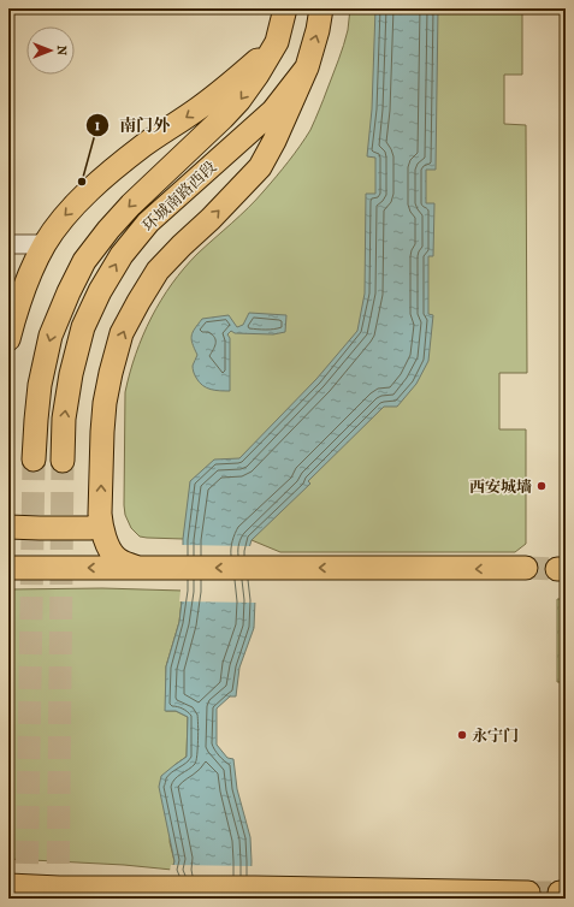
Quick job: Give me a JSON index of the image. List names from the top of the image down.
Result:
{
  "streets": {
    "main road": ["环城南路西段"]
  },
  "places": ["南门外", "西安城墙", "永宁门"],
  "north": "right"
}
